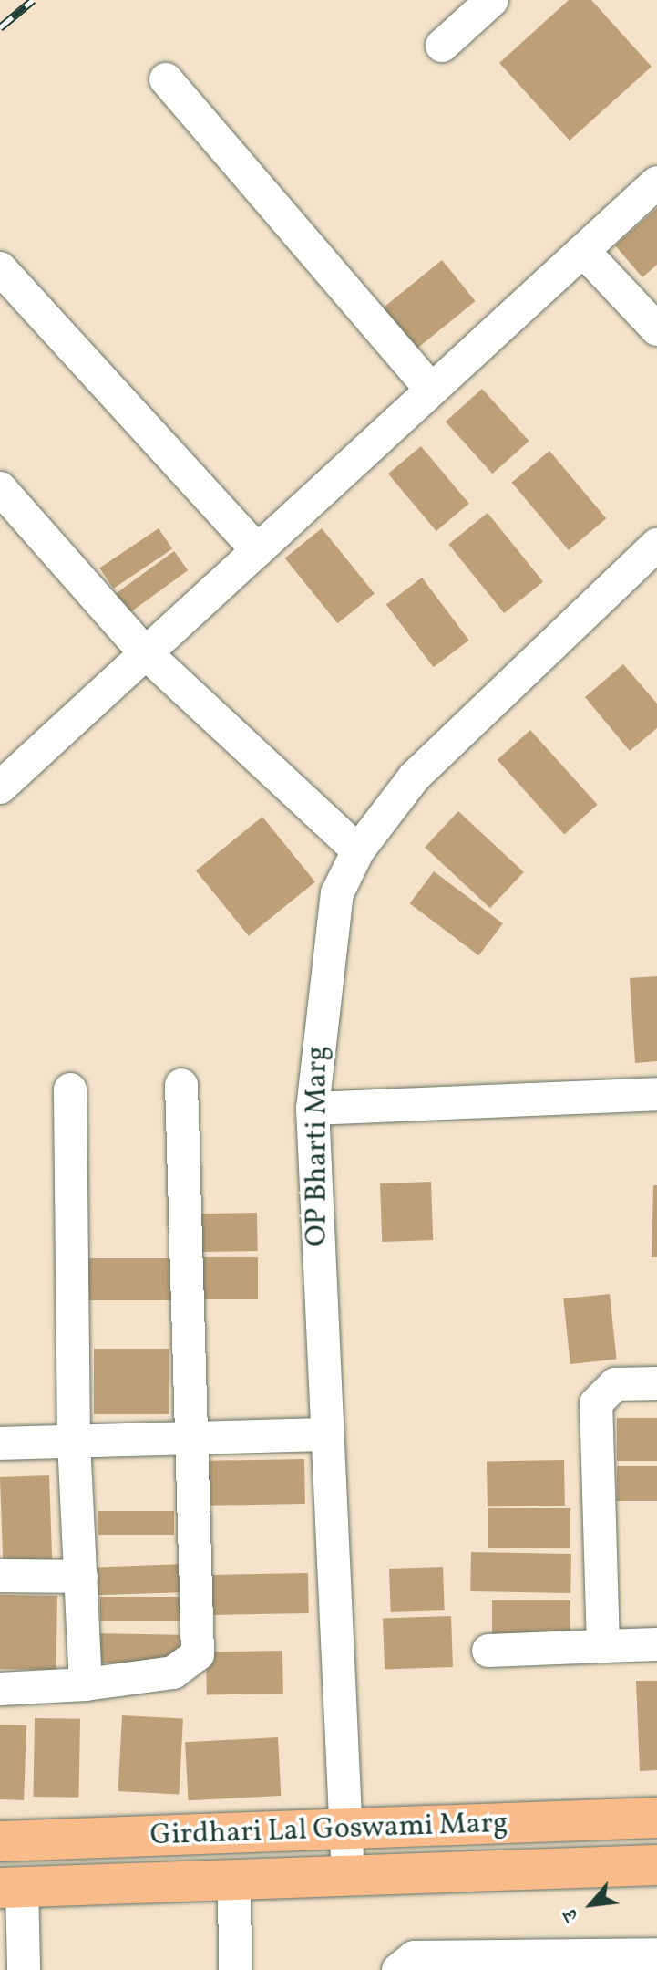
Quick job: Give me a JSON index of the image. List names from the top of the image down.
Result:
{
  "streets": {
    "main road": ["Girdhari Lal Goswami Marg"],
    "street": ["OP Bharti Marg"]
  },
  "crossings": [
    ["OP Bharti Marg", "Girdhari Lal Goswami Marg"]
  ],
  "north": "bottom left"
}
